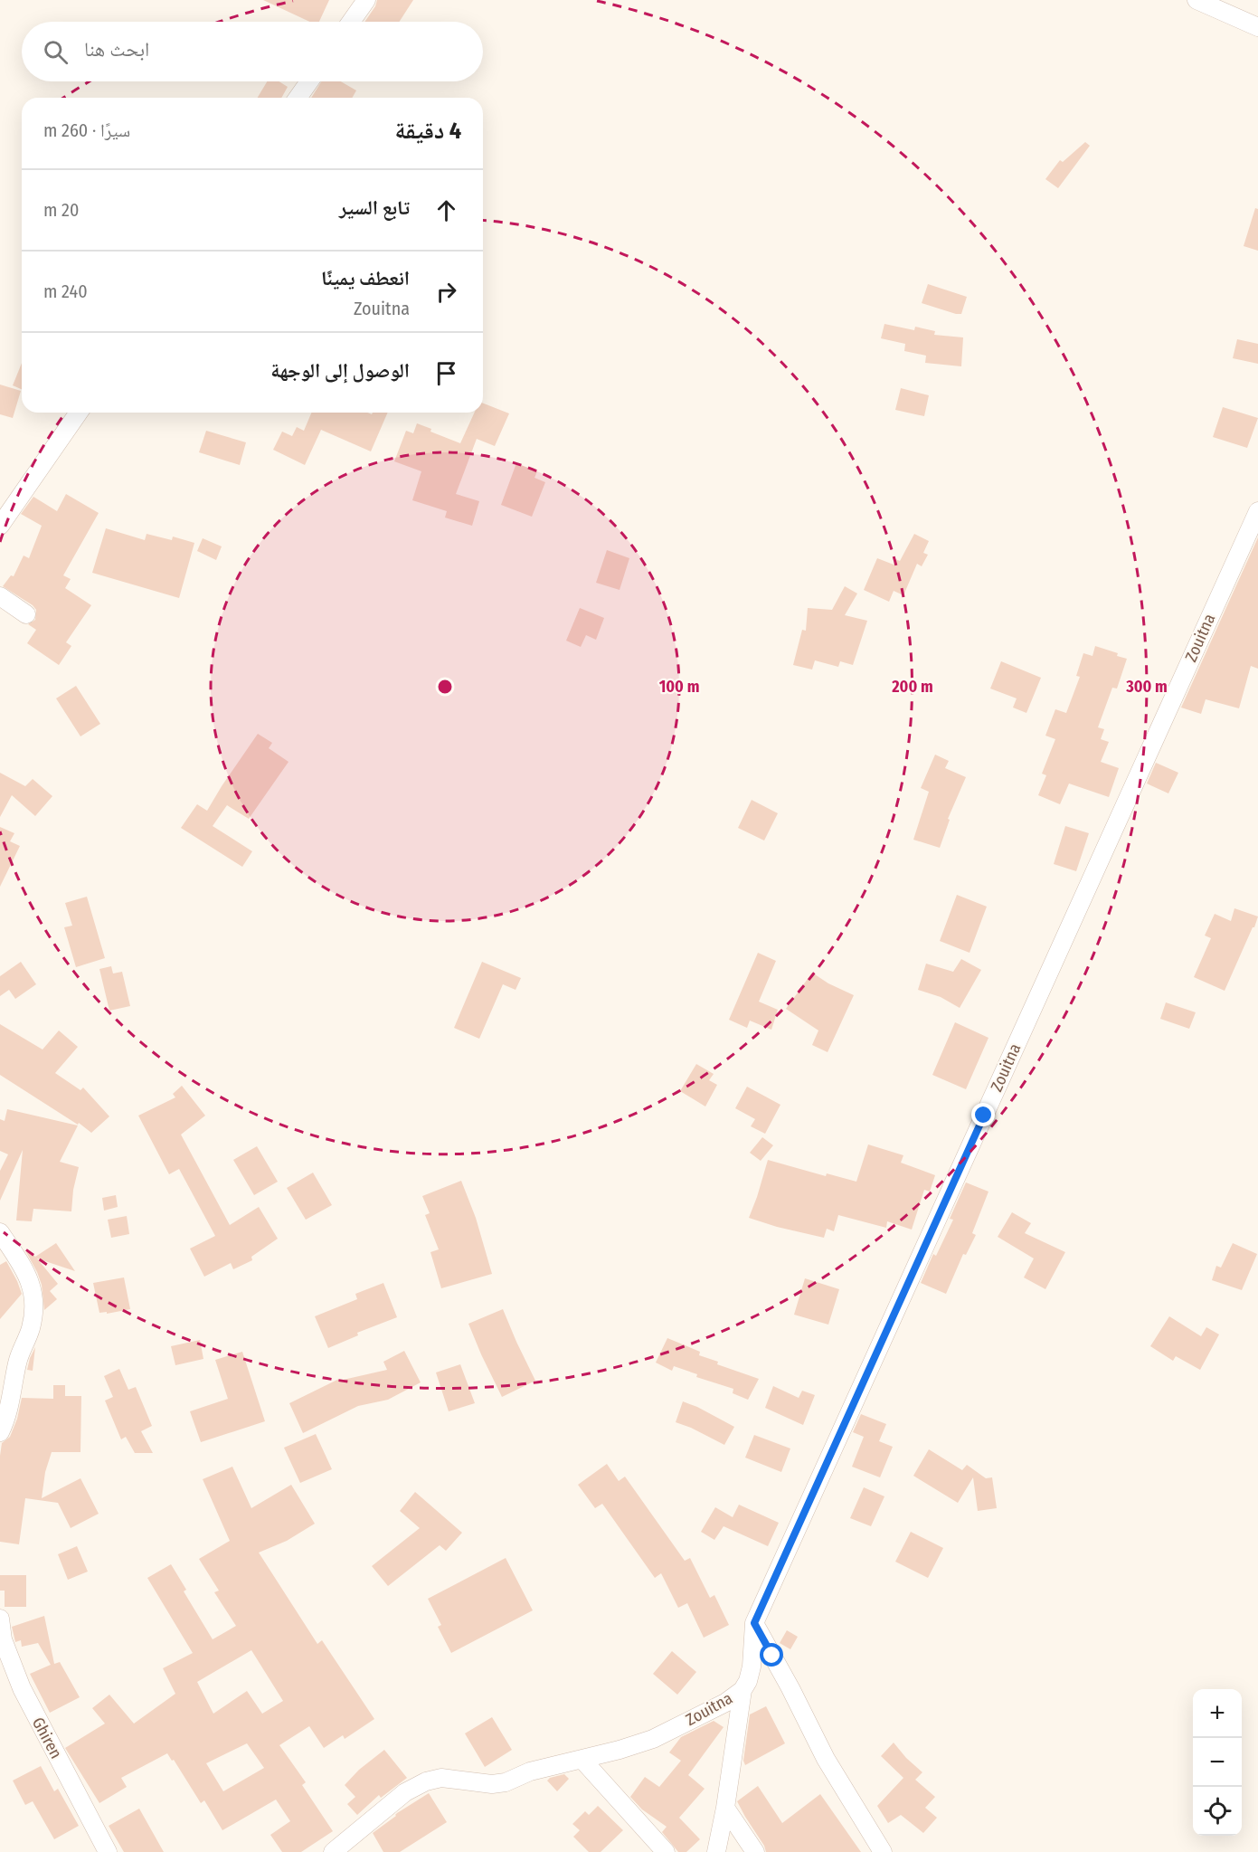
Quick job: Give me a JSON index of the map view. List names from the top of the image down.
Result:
{
  "streets": {
    "street": ["Zouitna", "Ghiren"]
  },
  "page": {
    "search": "ابحث هنا",
    "heading": ["4 دقيقة", "سيرًا · 260 m"],
    "list": [
      ["تابع السير", "20 m"],
      ["انعطف يمينًا", "Zouitna", "240 m"],
      "الوصول إلى الوجهة"
    ],
    "map_buttons": ["+", "−"]
  },
  "rings": ["100 m", "200 m", "300 m"]
}
